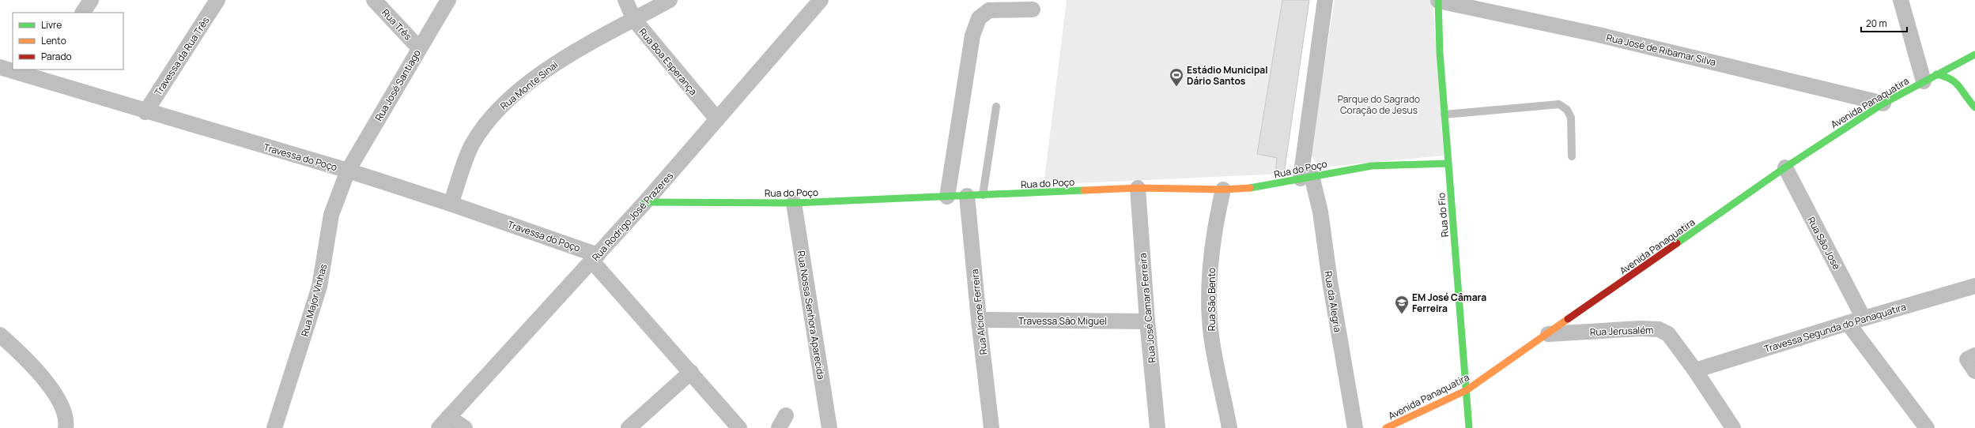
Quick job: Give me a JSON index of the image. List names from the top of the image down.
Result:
{
  "streets": {
    "street": [
      "Rua Três",
      "Rua José de Ribamar Silva",
      "Travessa da Rua Três",
      "Rua Boa Esperança",
      "Rua José Santiago",
      "Rua Monte Sinai",
      "Avenida Panaquatira",
      "Travessa do Poço",
      "Rua do Poço",
      "Rua do Fio",
      "Rua Rodrigo José Prazeres",
      "Rua São José",
      "Rua São Bento",
      "Rua Major Vinhas",
      "Rua da Alegria",
      "Rua José Camara Ferreira",
      "Rua Alcione Ferreira",
      "Rua Nossa Senhora Aparecida",
      "Travessa São Miguel",
      "Travessa Segunda do Panaquatira",
      "Rua Jerusalém"
    ]
  },
  "crossings": [
    ["Rua Três", "Rua José Santiago"],
    ["Rua José de Ribamar Silva", "Avenida Panaquatira"],
    ["Rua José de Ribamar Silva", "Rua do Fio"],
    ["Travessa da Rua Três", "Travessa do Poço"],
    ["Rua Boa Esperança", "Rua Monte Sinai"],
    ["Rua Boa Esperança", "Rua Rodrigo José Prazeres"],
    ["Rua José Santiago", "Travessa do Poço"],
    ["Rua José Santiago", "Rua Major Vinhas"],
    ["Rua Monte Sinai", "Travessa do Poço"],
    ["Avenida Panaquatira", "Rua do Fio"],
    ["Avenida Panaquatira", "Rua São José"],
    ["Avenida Panaquatira", "Rua Jerusalém"],
    ["Travessa do Poço", "Rua Rodrigo José Prazeres"],
    ["Travessa do Poço", "Rua Major Vinhas"],
    ["Rua do Poço", "Rua do Fio"],
    ["Rua do Poço", "Rua Rodrigo José Prazeres"],
    ["Rua do Poço", "Rua São Bento"],
    ["Rua do Poço", "Rua da Alegria"],
    ["Rua do Poço", "Rua José Camara Ferreira"],
    ["Rua do Poço", "Rua Alcione Ferreira"],
    ["Rua do Poço", "Rua Nossa Senhora Aparecida"],
    ["Rua São José", "Travessa Segunda do Panaquatira"],
    ["Rua José Camara Ferreira", "Travessa São Miguel"],
    ["Rua Alcione Ferreira", "Travessa São Miguel"],
    ["Travessa Segunda do Panaquatira", "Rua Jerusalém"]
  ],
  "parks": ["Parque do Sagrado Coração de Jesus"],
  "places": {
    "sports": ["Estádio Municipal Dário Santos"],
    "school or university": ["EM José Câmara Ferreira"]
  },
  "legend": ["Livre", "Lento", "Parado"],
  "scale_bar": "20 m"
}
